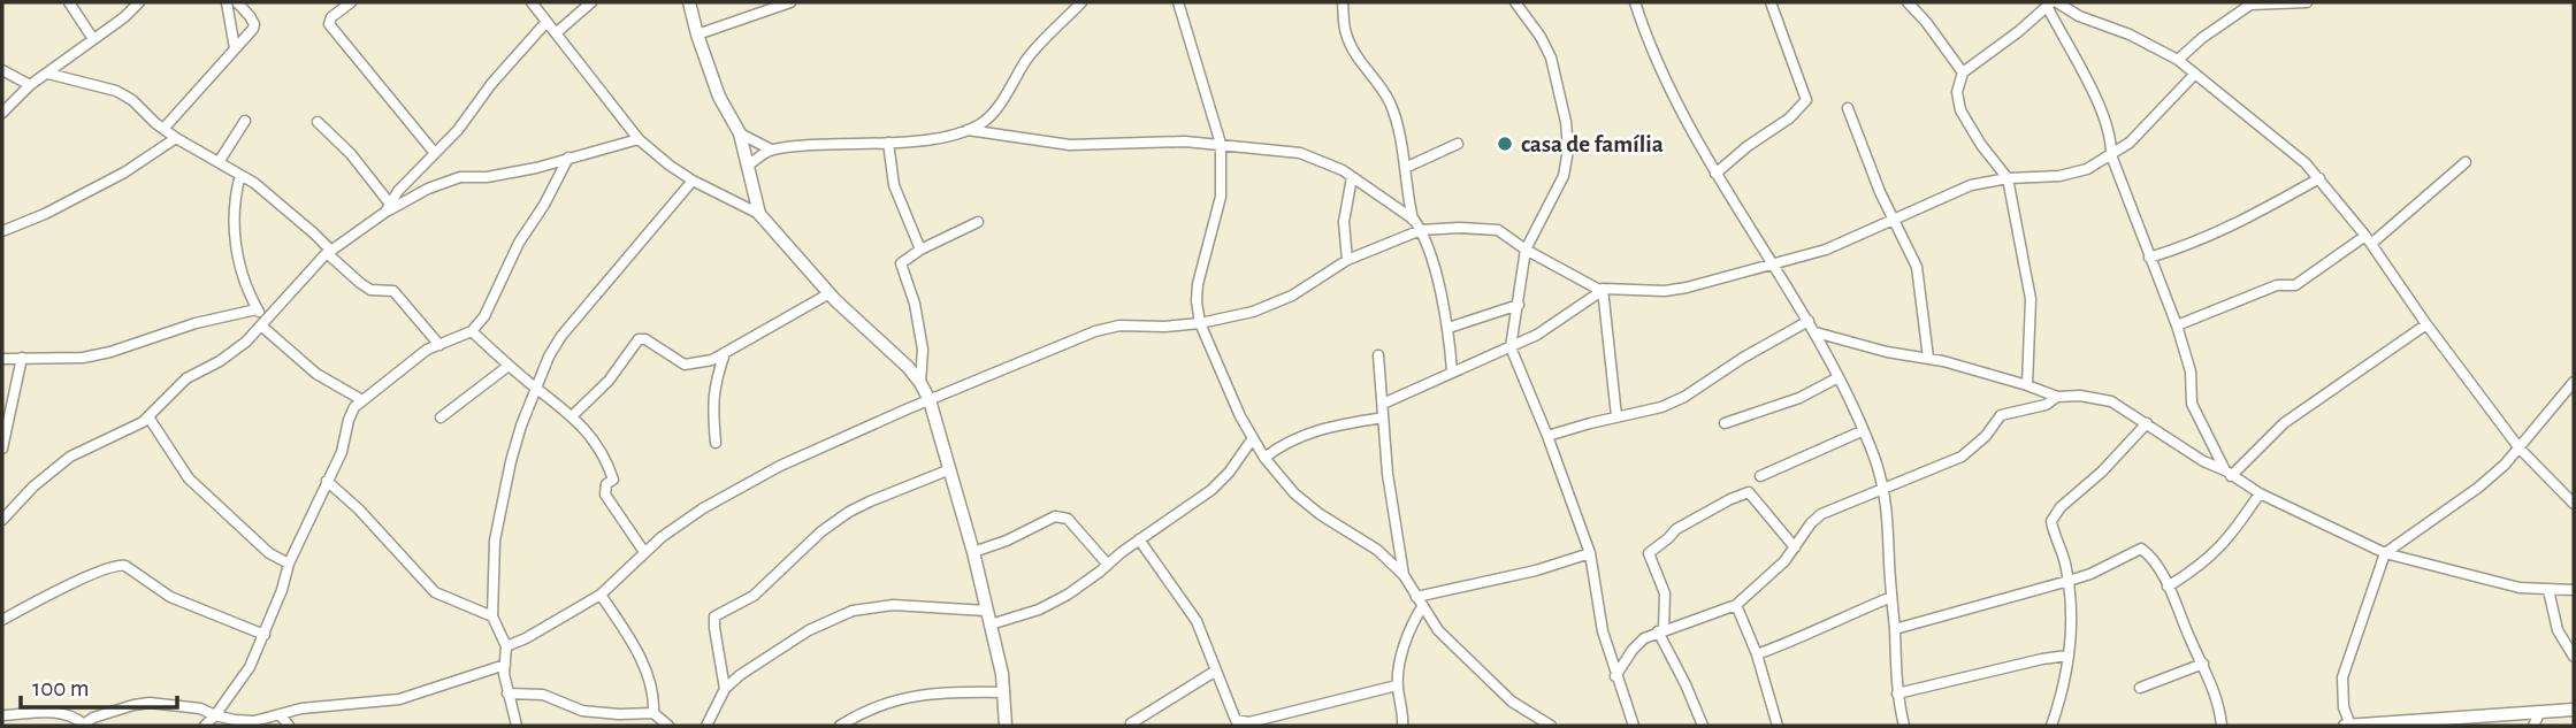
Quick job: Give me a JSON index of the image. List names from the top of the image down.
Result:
{
  "places": ["casa de família"],
  "scale_bar": "100 m"
}
